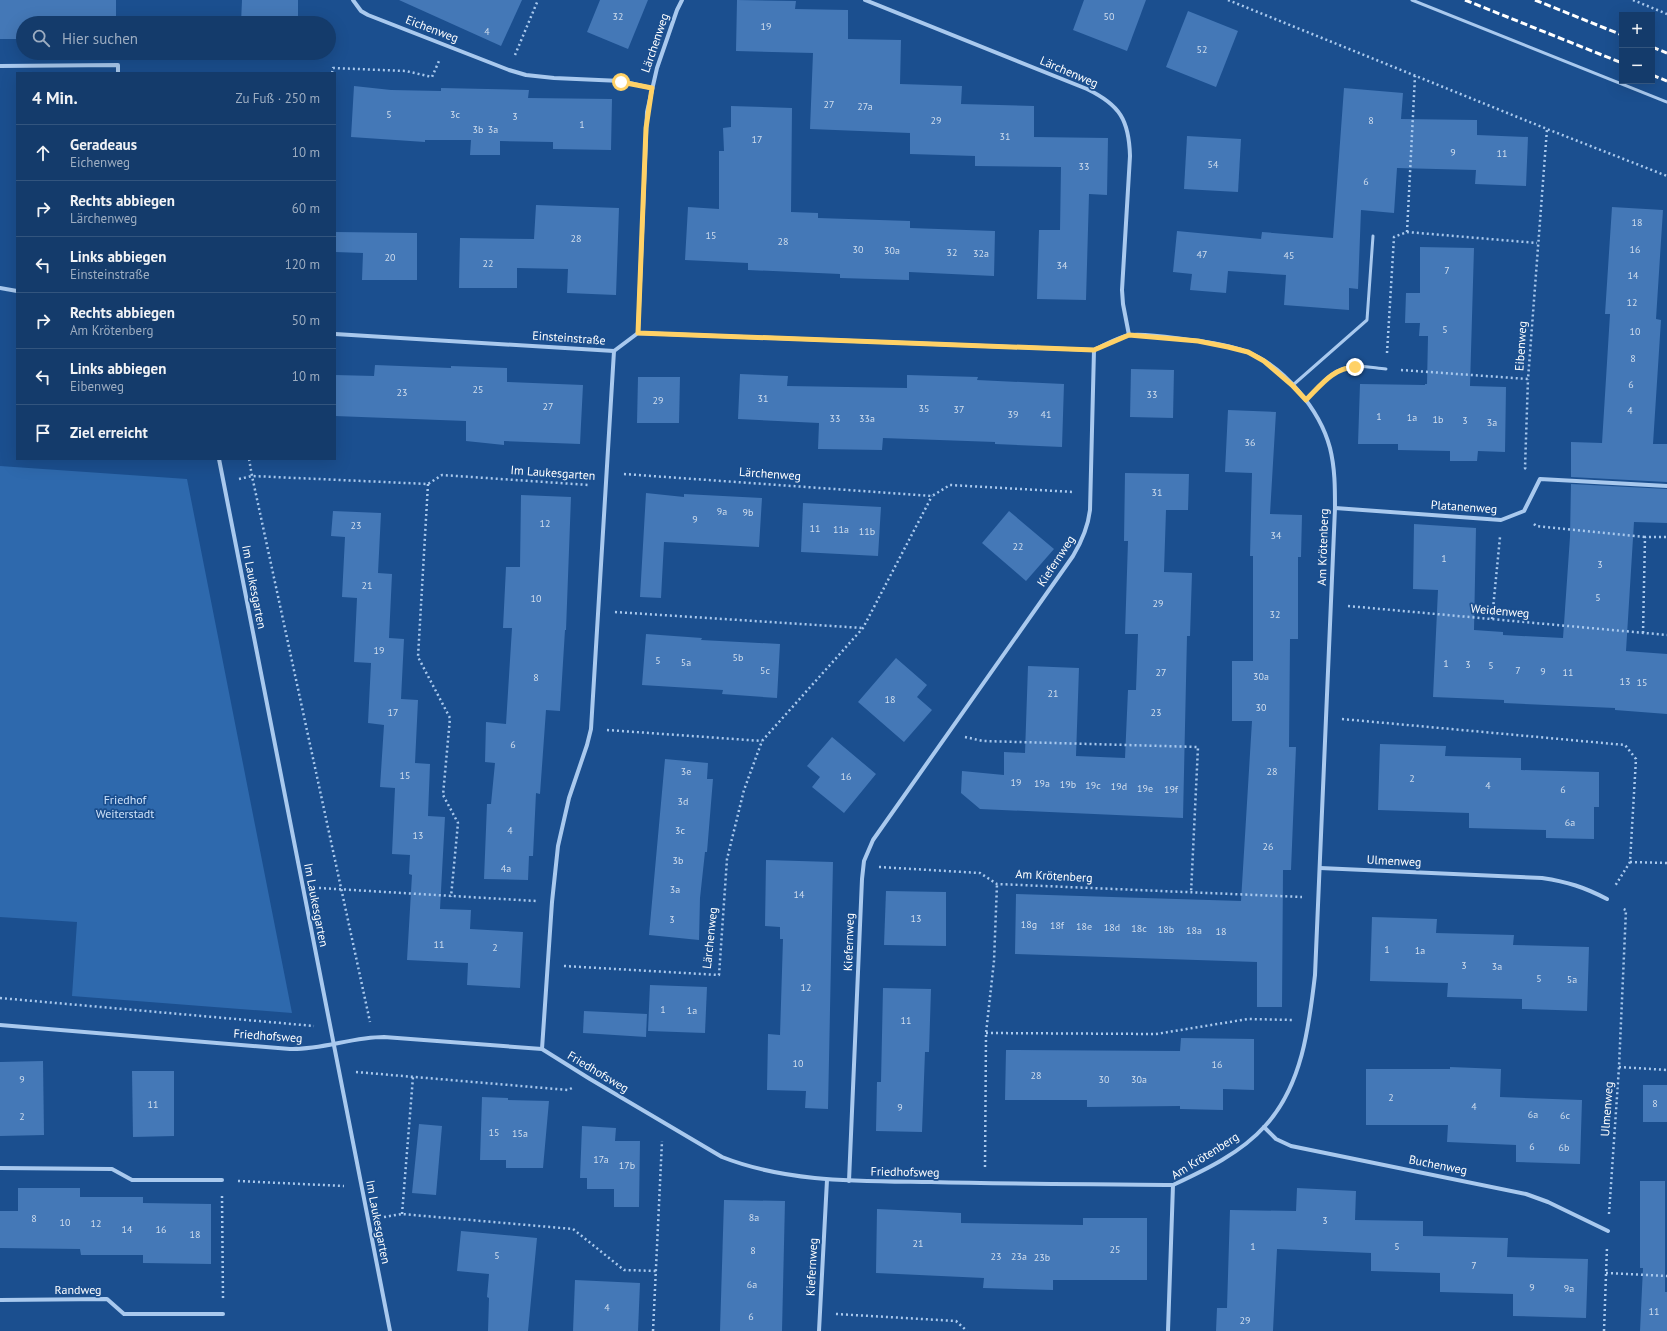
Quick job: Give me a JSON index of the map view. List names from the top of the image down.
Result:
{
  "streets": {
    "street": [
      "Eichenweg",
      "Lärchenweg",
      "Einsteinstraße",
      "Im Laukesgarten",
      "Platanenweg",
      "Am Krötenberg",
      "Kiefernweg",
      "Ulmenweg",
      "Friedhofsweg",
      "Buchenweg",
      "Randweg"
    ],
    "path": ["Eibenweg", "Weidenweg"]
  },
  "crossings": [
    ["Eichenweg", "Lärchenweg"],
    ["Lärchenweg", "Einsteinstraße"],
    ["Lärchenweg", "Am Krötenberg"],
    ["Im Laukesgarten", "Friedhofsweg"],
    ["Platanenweg", "Am Krötenberg"],
    ["Am Krötenberg", "Weidenweg"],
    ["Am Krötenberg", "Ulmenweg"],
    ["Am Krötenberg", "Friedhofsweg"],
    ["Am Krötenberg", "Buchenweg"],
    ["Kiefernweg", "Friedhofsweg"],
    ["Ulmenweg", "Buchenweg"]
  ],
  "parks": ["Friedhof Weiterstadt"],
  "house_numbers": [
    "32",
    "50",
    "19",
    "4",
    "52",
    "27",
    "27a",
    "5",
    "3c",
    "3",
    "29",
    "8",
    "1",
    "3b",
    "3a",
    "31",
    "17",
    "9",
    "11",
    "54",
    "33",
    "6",
    "18",
    "15",
    "28",
    "28",
    "30",
    "16",
    "30a",
    "32",
    "32a",
    "47",
    "45",
    "20",
    "22",
    "34",
    "7",
    "14",
    "12",
    "5",
    "10",
    "8",
    "6",
    "25",
    "23",
    "33",
    "31",
    "29",
    "27",
    "35",
    "37",
    "4",
    "39",
    "41",
    "1",
    "1a",
    "33",
    "33a",
    "1b",
    "3",
    "3a",
    "36",
    "31",
    "9a",
    "9b",
    "9",
    "12",
    "23",
    "11",
    "11a",
    "11b",
    "34",
    "22",
    "1",
    "3",
    "21",
    "5",
    "10",
    "29",
    "32",
    "19",
    "5b",
    "5",
    "5a",
    "1",
    "3",
    "5",
    "5c",
    "7",
    "9",
    "27",
    "11",
    "30a",
    "8",
    "13",
    "15",
    "21",
    "18",
    "30",
    "17",
    "23",
    "6",
    "3e",
    "28",
    "15",
    "16",
    "2",
    "19",
    "19a",
    "19b",
    "19c",
    "4",
    "19d",
    "19e",
    "19f",
    "6",
    "3d",
    "6a",
    "4",
    "3c",
    "13",
    "26",
    "3b",
    "4a",
    "3a",
    "14",
    "13",
    "3",
    "18g",
    "18f",
    "18e",
    "18d",
    "18c",
    "18b",
    "18a",
    "18",
    "11",
    "2",
    "1",
    "1a",
    "3",
    "3a",
    "5",
    "5a",
    "12",
    "1",
    "1a",
    "11",
    "10",
    "16",
    "28",
    "9",
    "30",
    "30a",
    "2",
    "8",
    "11",
    "4",
    "9",
    "6a",
    "6c",
    "2",
    "15",
    "15a",
    "6",
    "6b",
    "17a",
    "17b",
    "8a",
    "8",
    "3",
    "10",
    "12",
    "14",
    "16",
    "18",
    "21",
    "1",
    "5",
    "25",
    "8",
    "5",
    "23",
    "23a",
    "23b",
    "7",
    "6a",
    "9",
    "9a",
    "4",
    "11",
    "6",
    "29"
  ],
  "page": {
    "map_buttons": ["+", "−"],
    "search": "Hier suchen",
    "heading": ["4 Min.", "Zu Fuß · 250 m"],
    "list": [
      ["Geradeaus", "Eichenweg", "10 m"],
      ["Rechts abbiegen", "Lärchenweg", "60 m"],
      ["Links abbiegen", "Einsteinstraße", "120 m"],
      ["Rechts abbiegen", "Am Krötenberg", "50 m"],
      ["Links abbiegen", "Eibenweg", "10 m"],
      "Ziel erreicht"
    ]
  }
}
